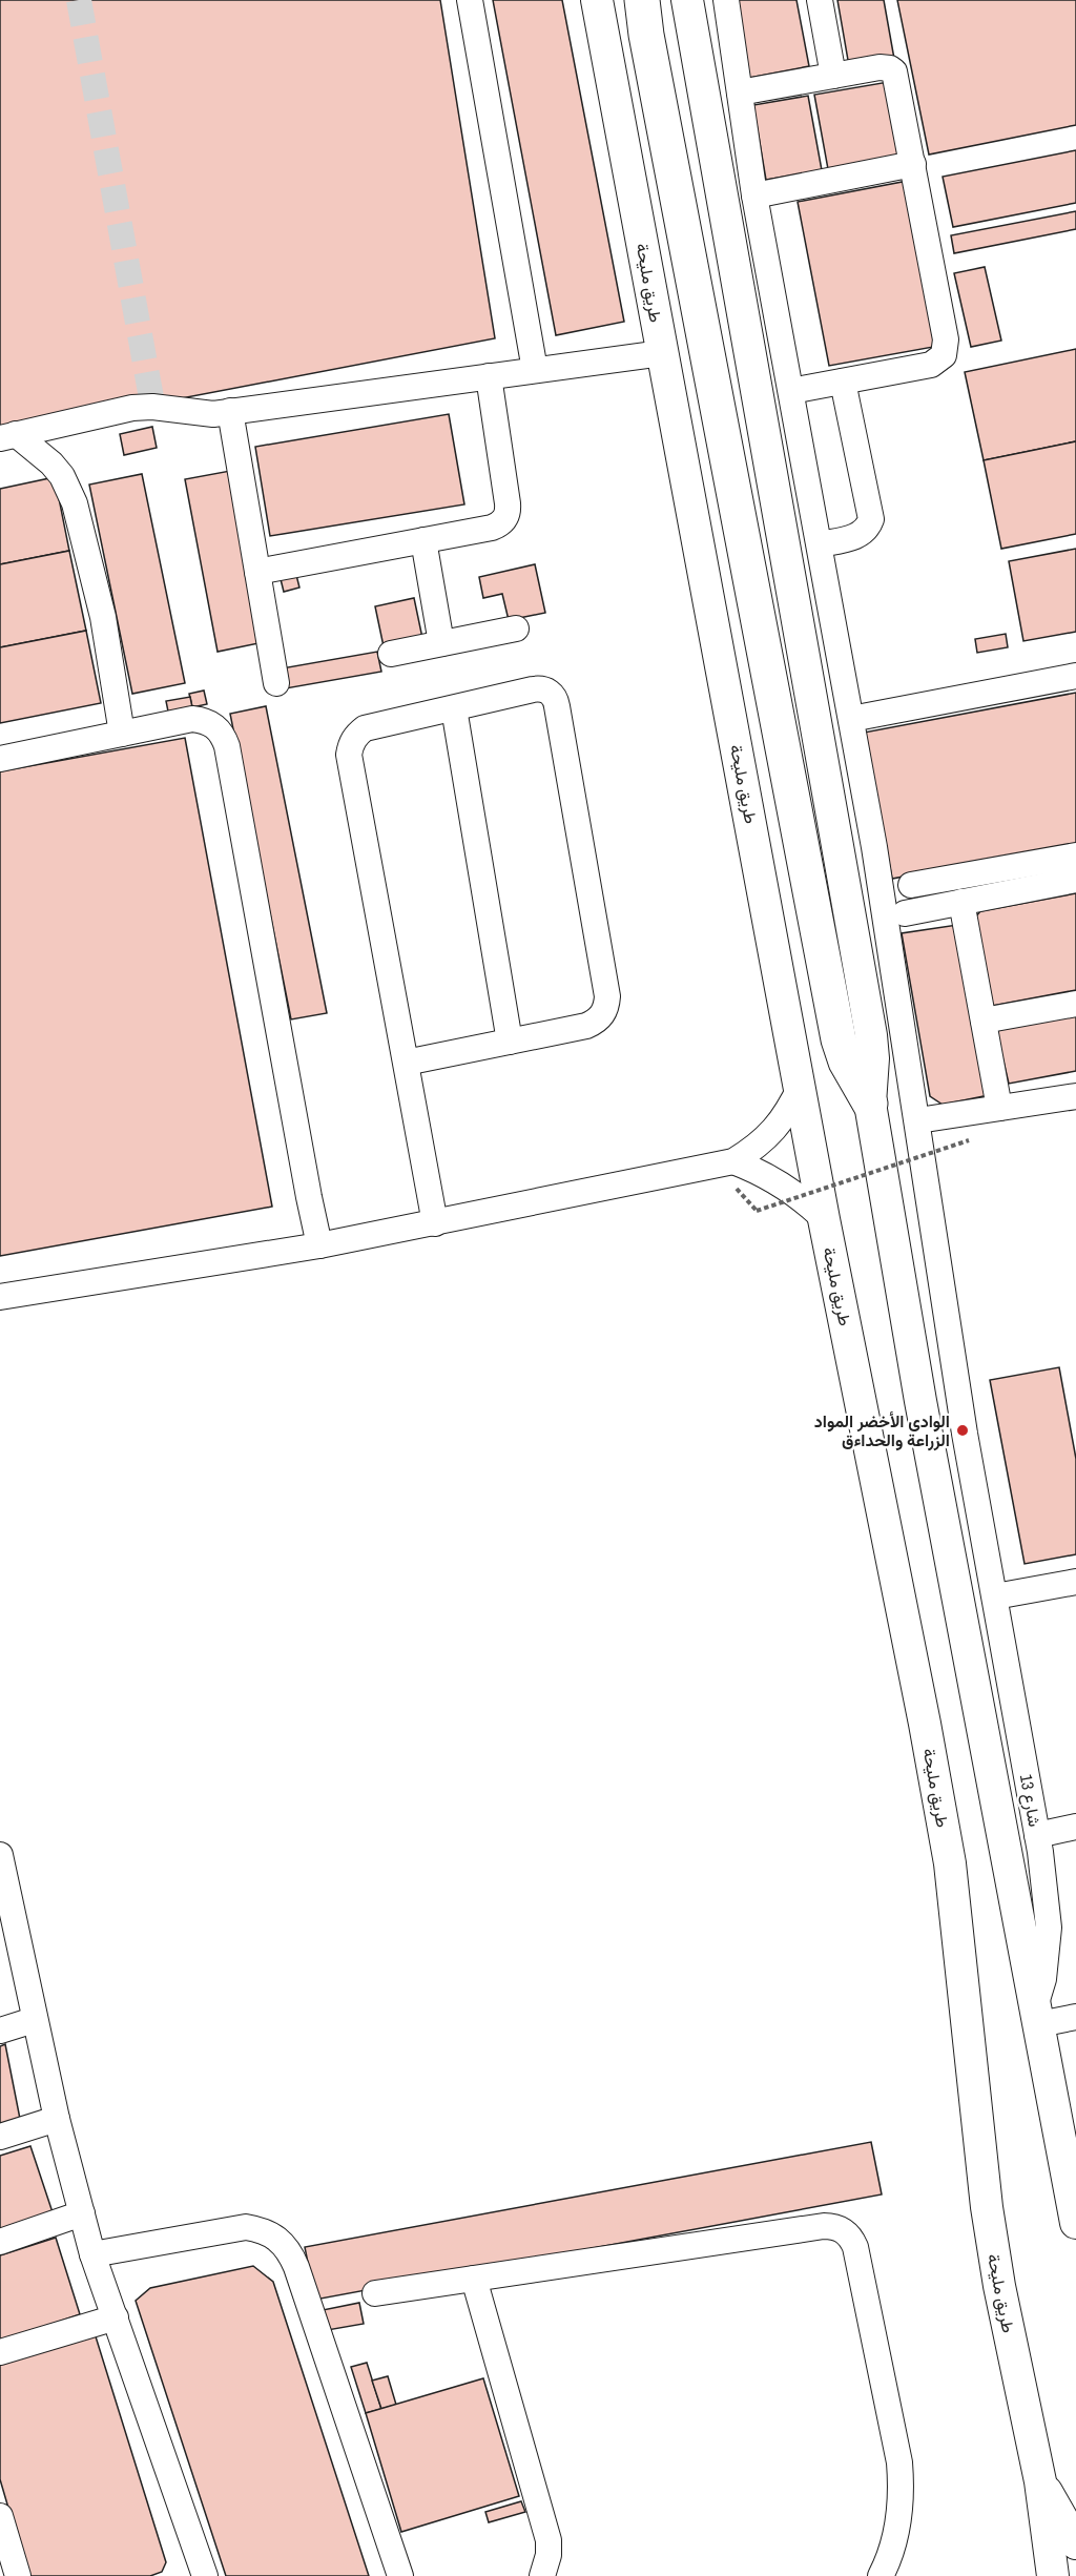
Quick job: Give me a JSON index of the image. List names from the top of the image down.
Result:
{
  "streets": {
    "main road": ["طريق مليحة"],
    "street": ["شارع 13"]
  },
  "places": ["الوادى الأخضر المواد الزراعة والحداءق"]
}
